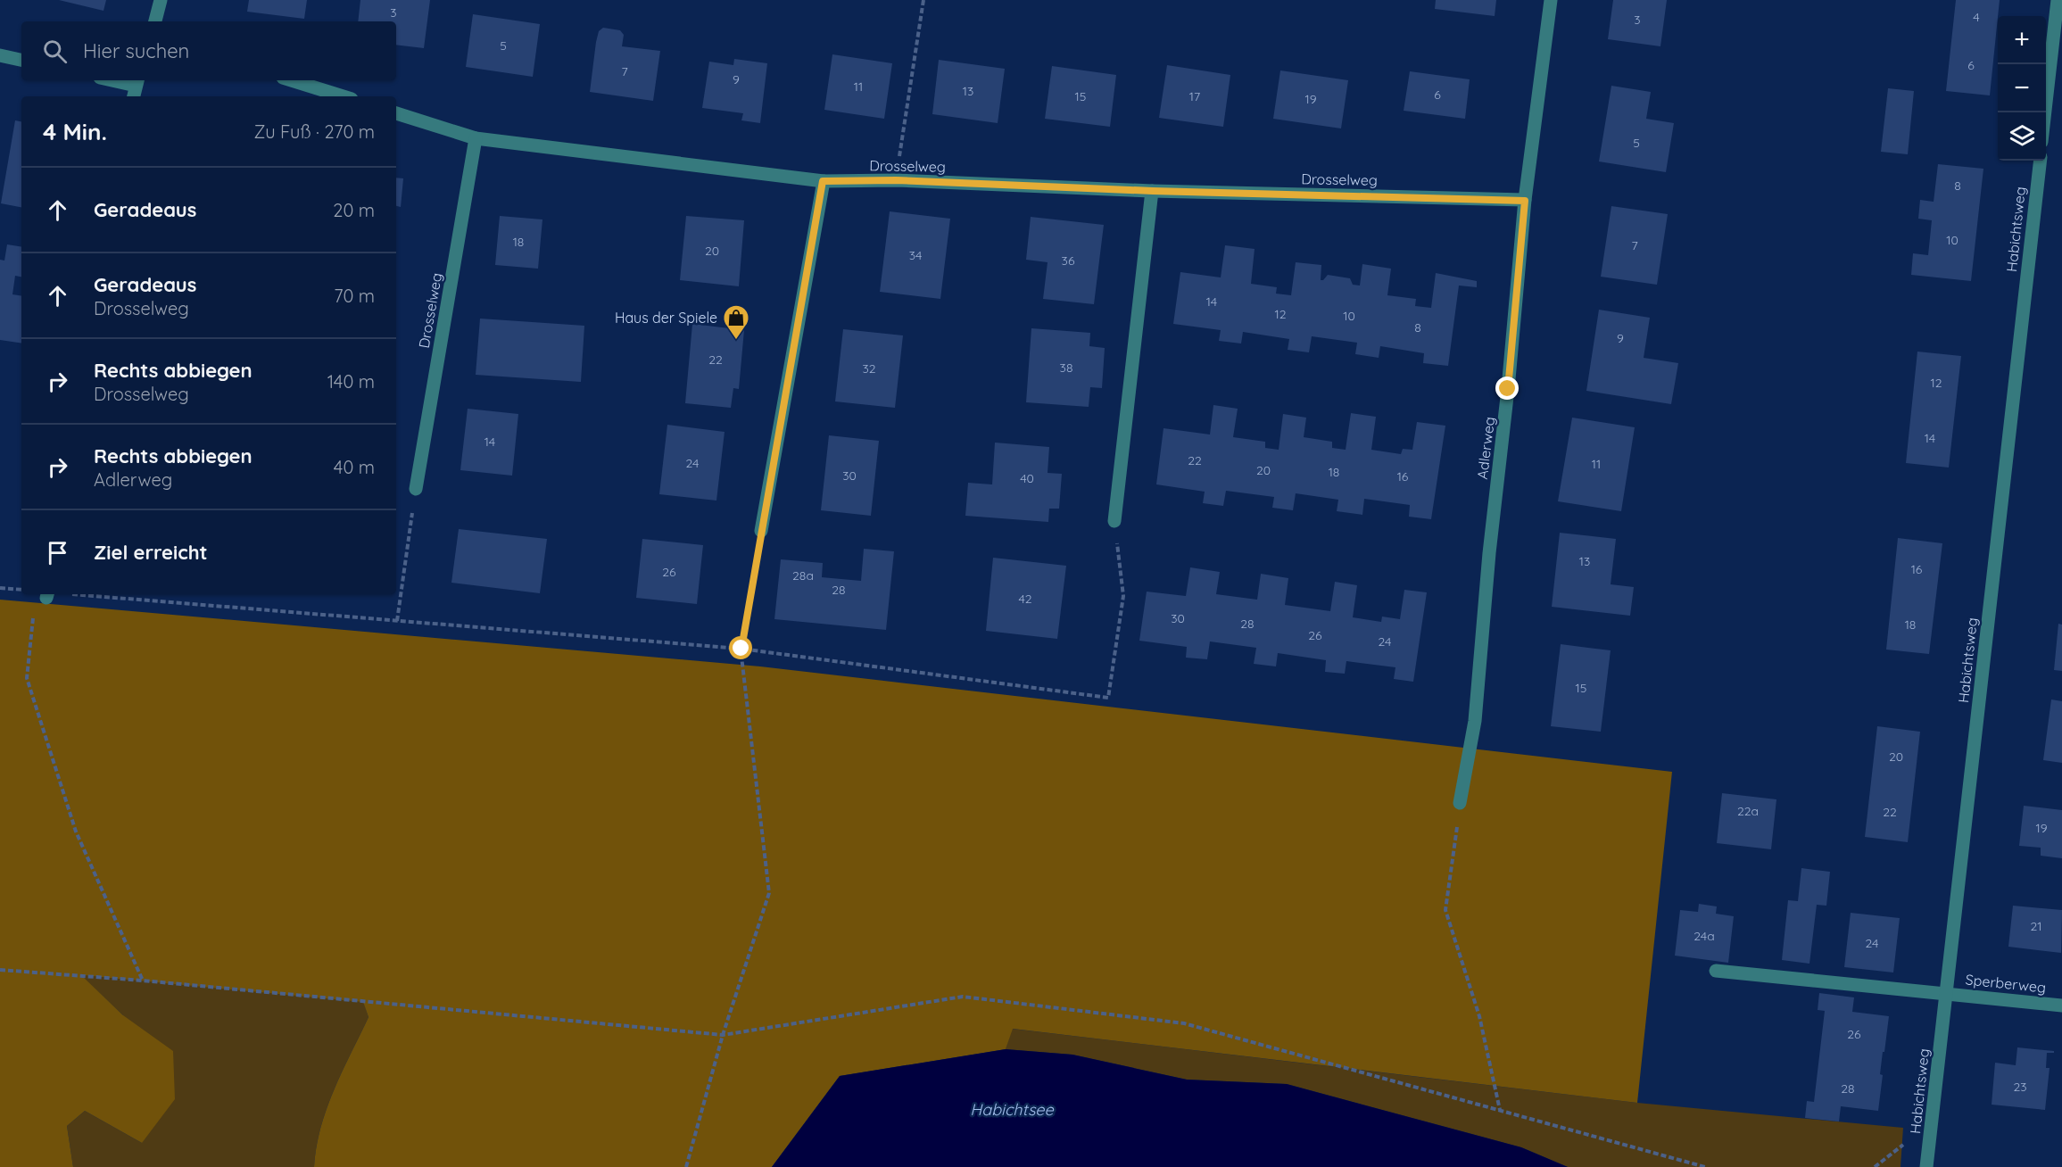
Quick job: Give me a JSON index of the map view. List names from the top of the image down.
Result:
{
  "streets": {
    "street": [
      "Drosselweg",
      "Habichtsweg",
      "Adlerweg",
      "Sperberweg"
    ]
  },
  "crossings": [
    ["Drosselweg", "Adlerweg"],
    ["Habichtsweg", "Sperberweg"]
  ],
  "water": ["Habichtsee"],
  "places": {
    "shop": ["Haus der Spiele"]
  },
  "house_numbers": [
    "3",
    "4",
    "3",
    "5",
    "6",
    "7",
    "9",
    "11",
    "13",
    "6",
    "15",
    "17",
    "19",
    "5",
    "8",
    "10",
    "18",
    "7",
    "20",
    "34",
    "36",
    "14",
    "12",
    "10",
    "8",
    "9",
    "22",
    "38",
    "32",
    "12",
    "14",
    "14",
    "22",
    "24",
    "11",
    "20",
    "18",
    "30",
    "16",
    "40",
    "13",
    "16",
    "26",
    "28a",
    "28",
    "42",
    "30",
    "28",
    "18",
    "26",
    "24",
    "15",
    "20",
    "22a",
    "22",
    "19",
    "21",
    "24a",
    "24",
    "26",
    "23",
    "28"
  ],
  "page": {
    "map_buttons": ["+", "−"],
    "search": "Hier suchen",
    "heading": ["4 Min.", "Zu Fuß · 270 m"],
    "list": [
      ["Geradeaus", "20 m"],
      ["Geradeaus", "Drosselweg", "70 m"],
      ["Rechts abbiegen", "Drosselweg", "140 m"],
      ["Rechts abbiegen", "Adlerweg", "40 m"],
      "Ziel erreicht"
    ]
  }
}
